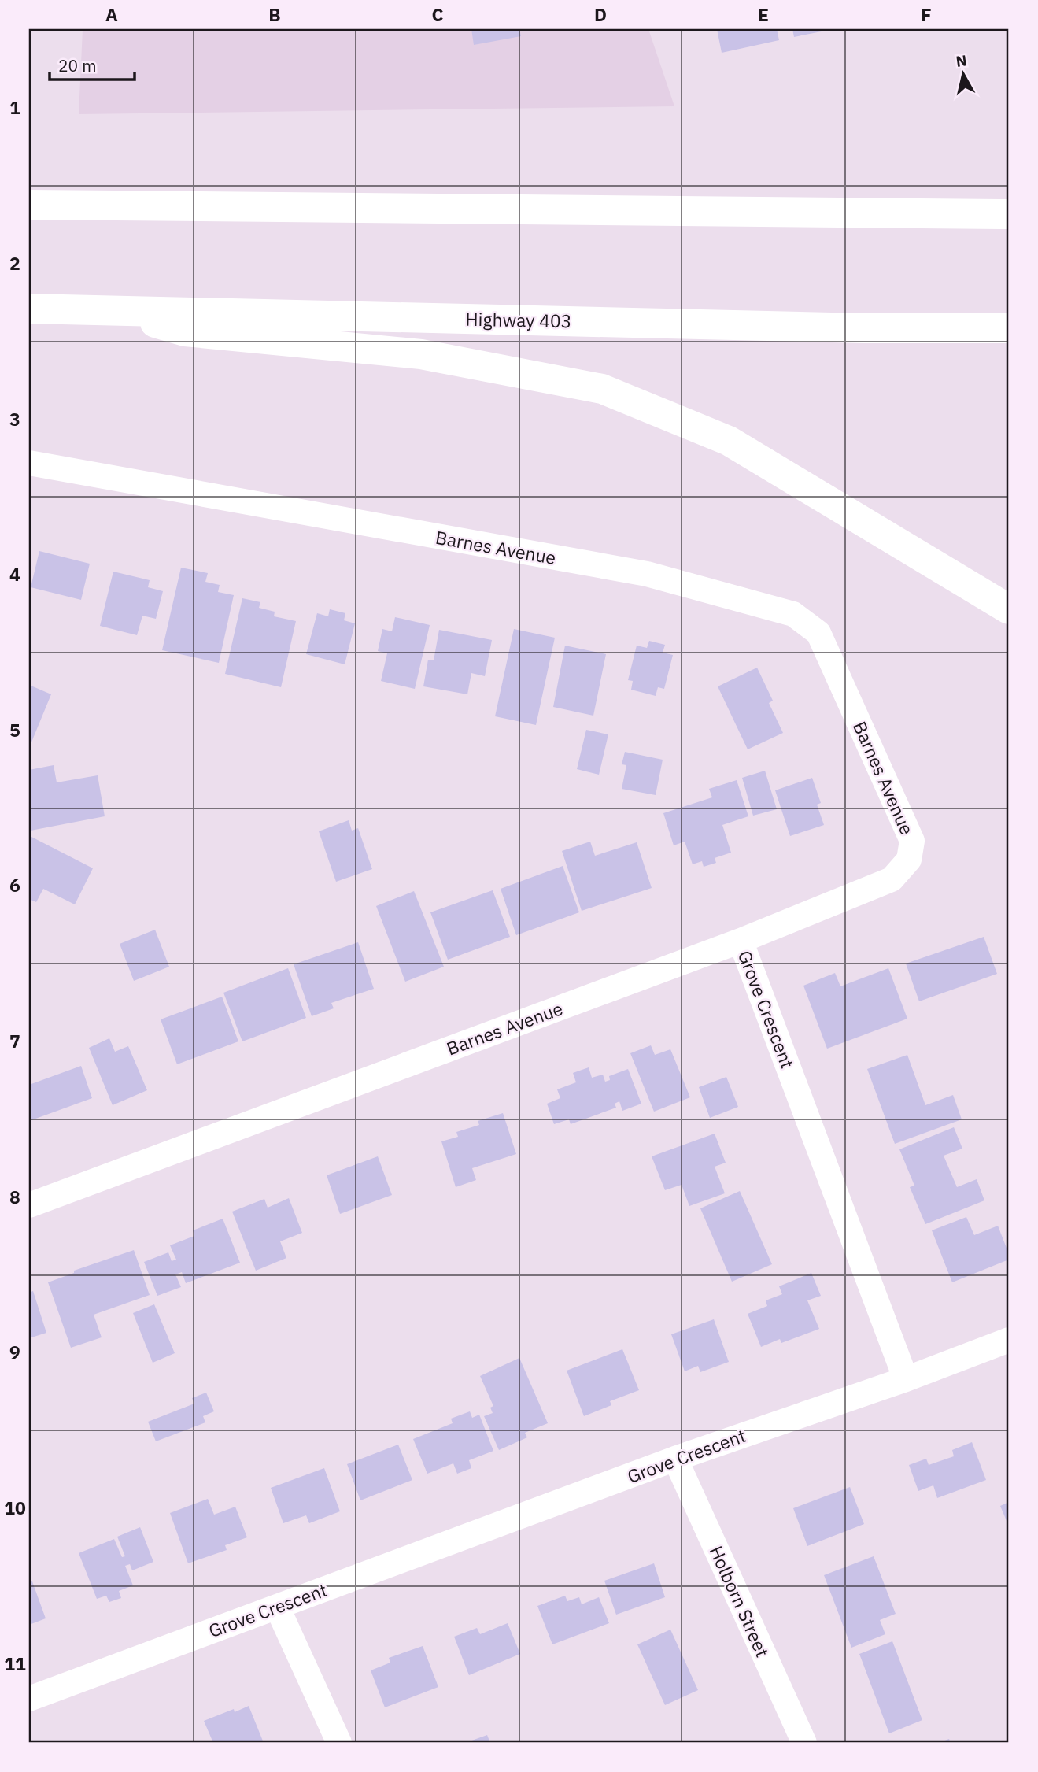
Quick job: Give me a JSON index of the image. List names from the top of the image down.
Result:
{
  "streets": {
    "highway": ["Highway 403"],
    "street": ["Barnes Avenue", "Grove Crescent", "Holborn Street"]
  },
  "crossings": [
    ["Barnes Avenue", "Grove Crescent"],
    ["Grove Crescent", "Holborn Street"]
  ],
  "scale_bar": "20 m",
  "north": "top",
  "grid": {
    "columns": [
      "A",
      "B",
      "C",
      "D",
      "E",
      "F"
    ],
    "rows": [
      "1",
      "2",
      "3",
      "4",
      "5",
      "6",
      "7",
      "8",
      "9",
      "10",
      "11"
    ]
  }
}
